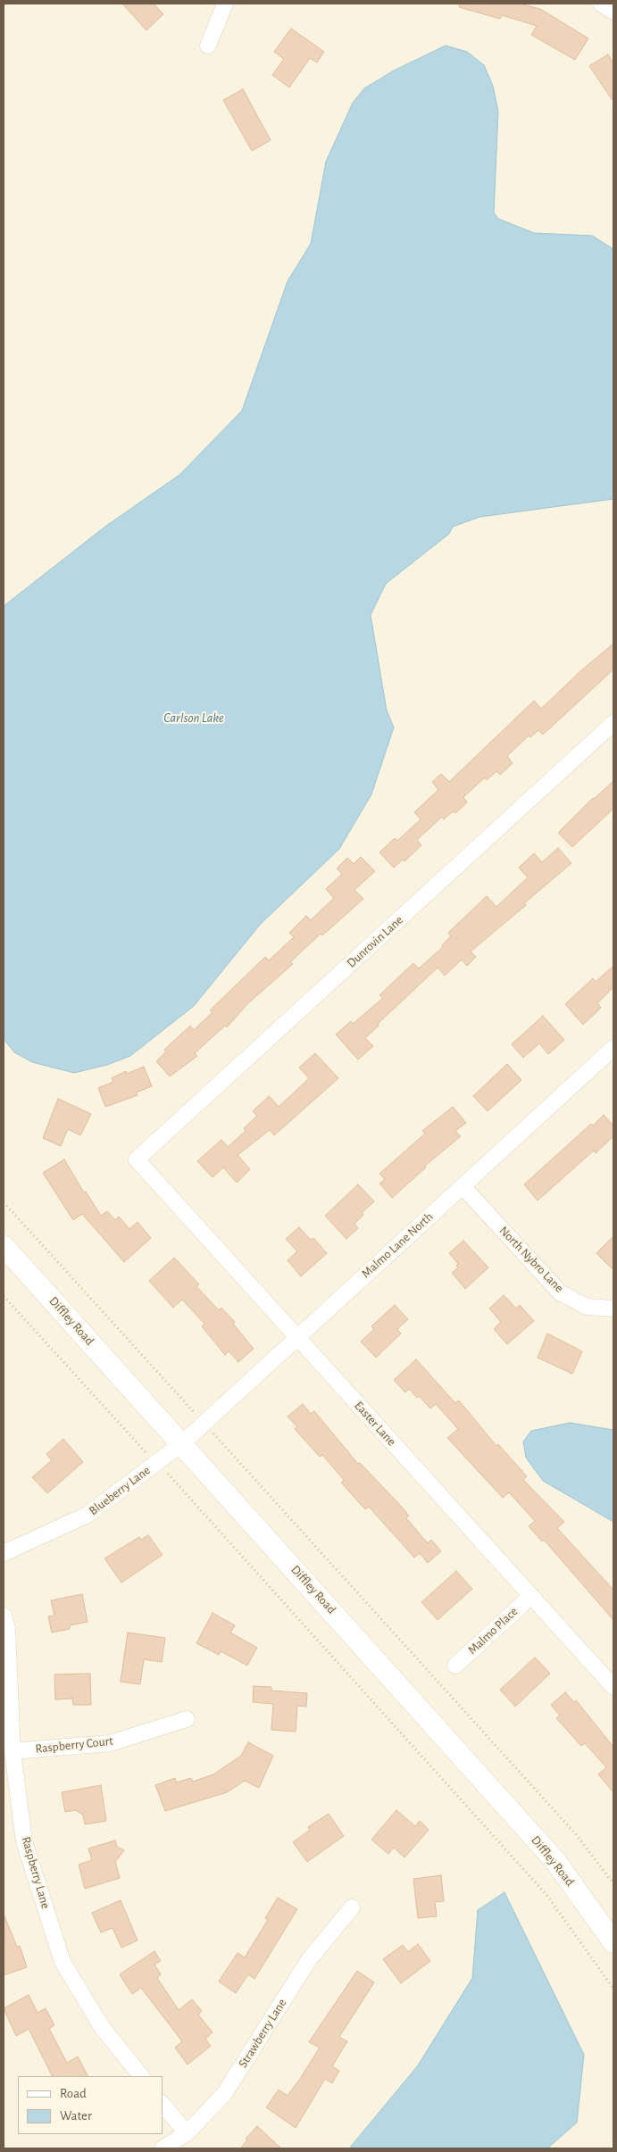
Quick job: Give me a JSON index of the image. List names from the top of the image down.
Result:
{
  "streets": {
    "main road": ["Diffley Road"],
    "street": [
      "Dunrovin Lane",
      "Malmo Lane North",
      "North Nybro Lane",
      "Easter Lane",
      "Blueberry Lane",
      "Malmo Place",
      "Raspberry Court",
      "Raspberry Lane",
      "Strawberry Lane"
    ]
  },
  "crossings": [
    ["Dunrovin Lane", "Easter Lane"],
    ["Malmo Lane North", "North Nybro Lane"],
    ["Malmo Lane North", "Diffley Road"],
    ["Malmo Lane North", "Easter Lane"],
    ["Malmo Lane North", "Blueberry Lane"],
    ["Diffley Road", "Blueberry Lane"],
    ["Easter Lane", "Malmo Place"],
    ["Raspberry Court", "Raspberry Lane"]
  ],
  "water": ["Carlson Lake"],
  "legend": ["Road", "Water"]
}
